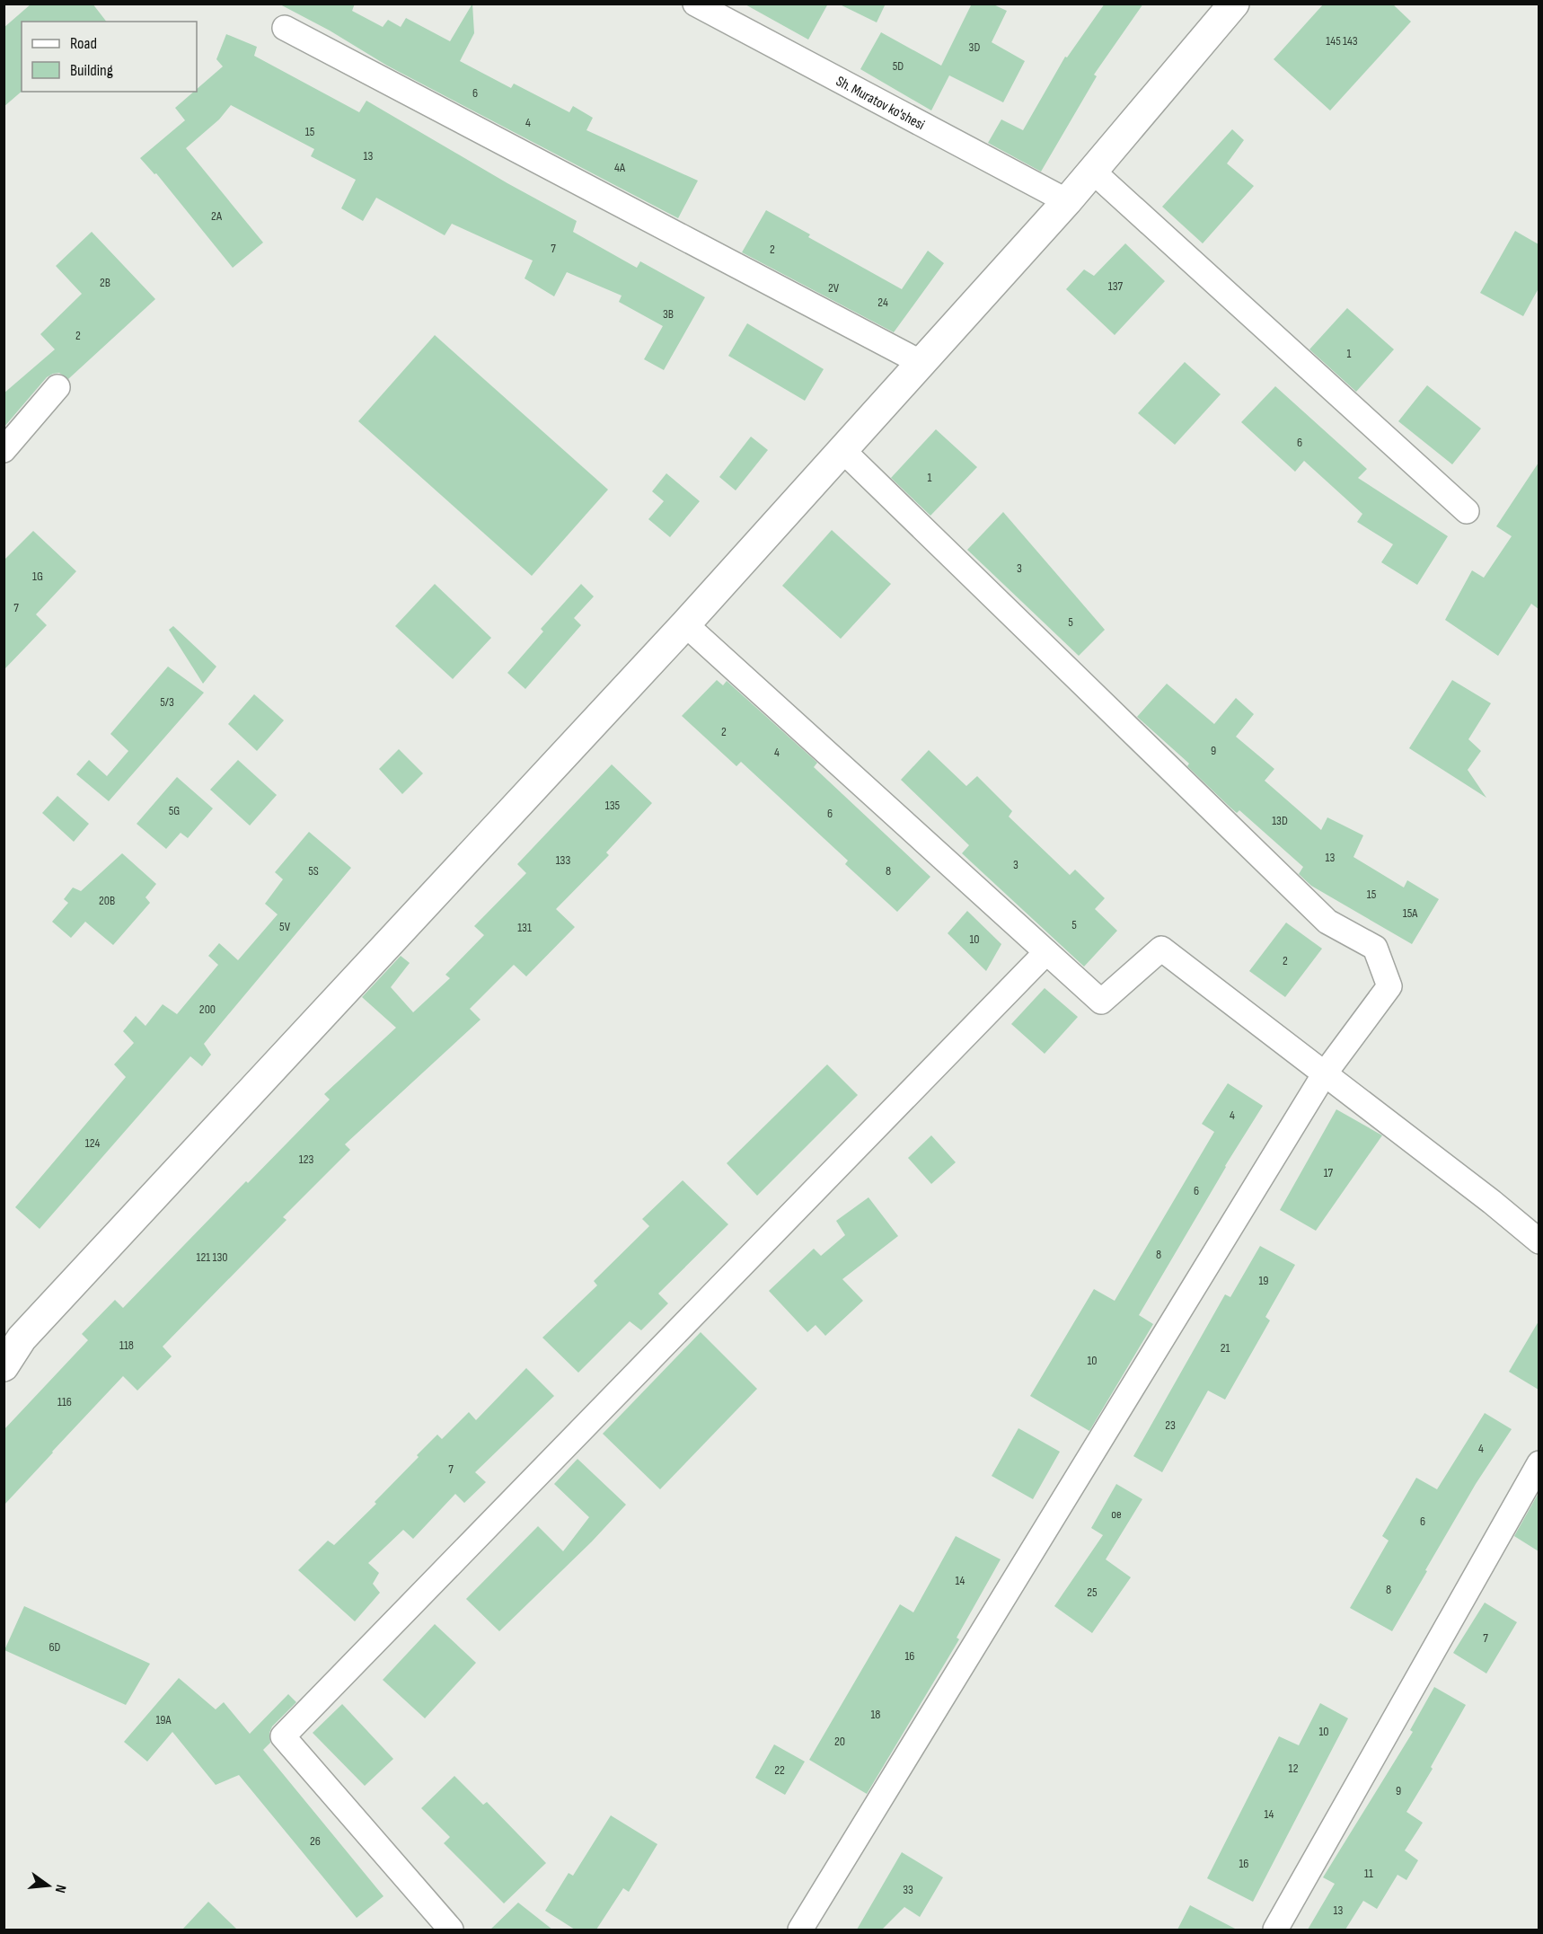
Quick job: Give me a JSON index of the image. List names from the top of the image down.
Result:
{
  "streets": {
    "street": ["Sh. Muratov ko'shesi"]
  },
  "house_numbers": [
    "145 143",
    "3D",
    "5D",
    "6",
    "4",
    "15",
    "13",
    "4A",
    "2A",
    "7",
    "2",
    "2B",
    "137",
    "2V",
    "24",
    "3B",
    "2",
    "1",
    "6",
    "1",
    "3",
    "1G",
    "7",
    "5",
    "5/3",
    "2",
    "9",
    "4",
    "135",
    "5G",
    "6",
    "13D",
    "13",
    "133",
    "3",
    "5S",
    "8",
    "15",
    "20B",
    "15A",
    "5",
    "5V",
    "131",
    "10",
    "2",
    "200",
    "4",
    "124",
    "123",
    "17",
    "6",
    "8",
    "121 130",
    "19",
    "118",
    "21",
    "10",
    "116",
    "23",
    "4",
    "7",
    "oe",
    "6",
    "14",
    "8",
    "25",
    "7",
    "6D",
    "16",
    "18",
    "19A",
    "10",
    "20",
    "12",
    "22",
    "9",
    "14",
    "26",
    "16",
    "11",
    "33",
    "13"
  ],
  "legend": ["Road", "Building"],
  "north": "right"
}
